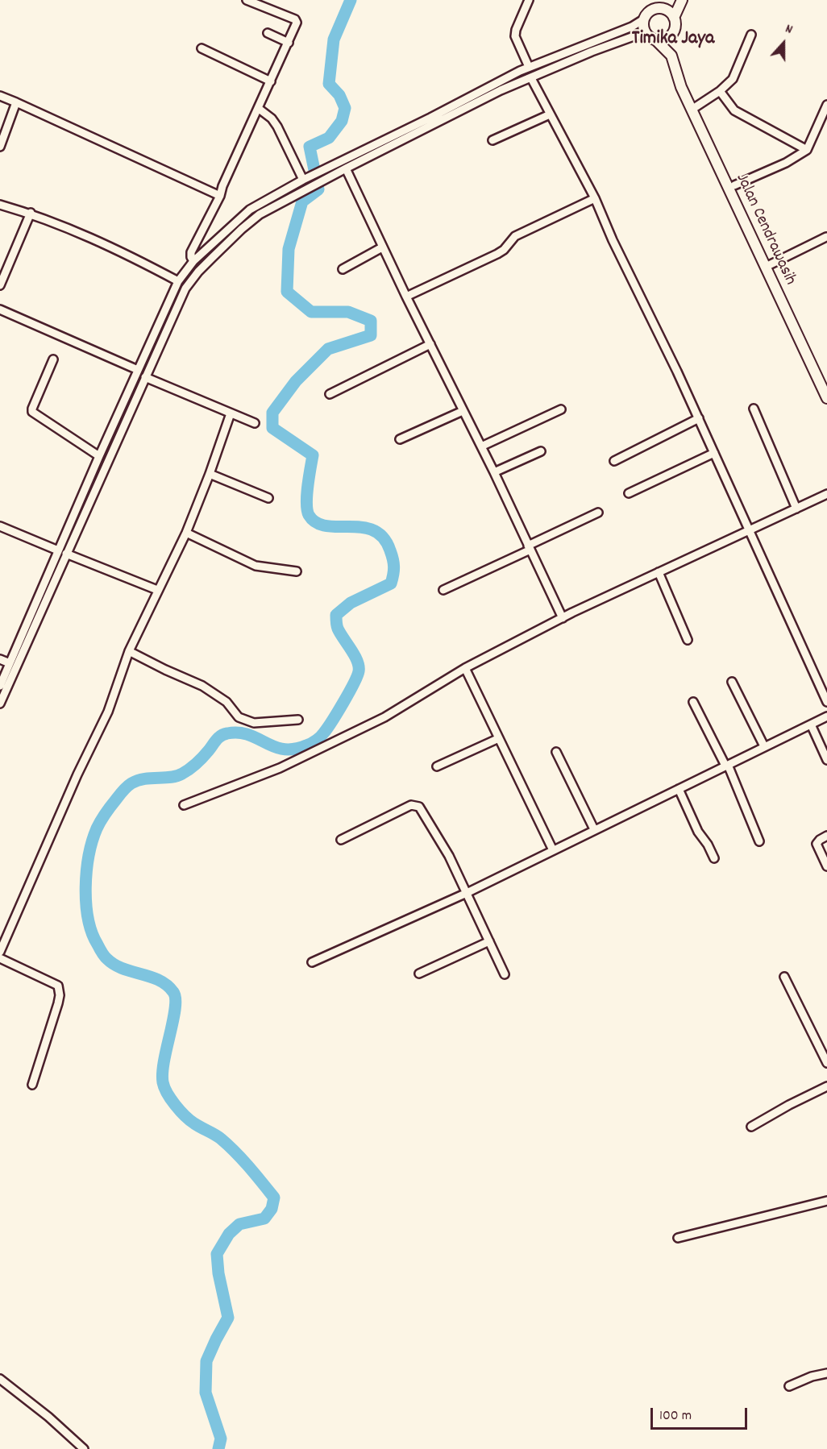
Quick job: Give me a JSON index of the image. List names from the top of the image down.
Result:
{
  "streets": {
    "main road": ["Jalan Cendrawasih"]
  },
  "districts": ["Timika Jaya"],
  "scale_bar": "100 m",
  "north": "top"
}
